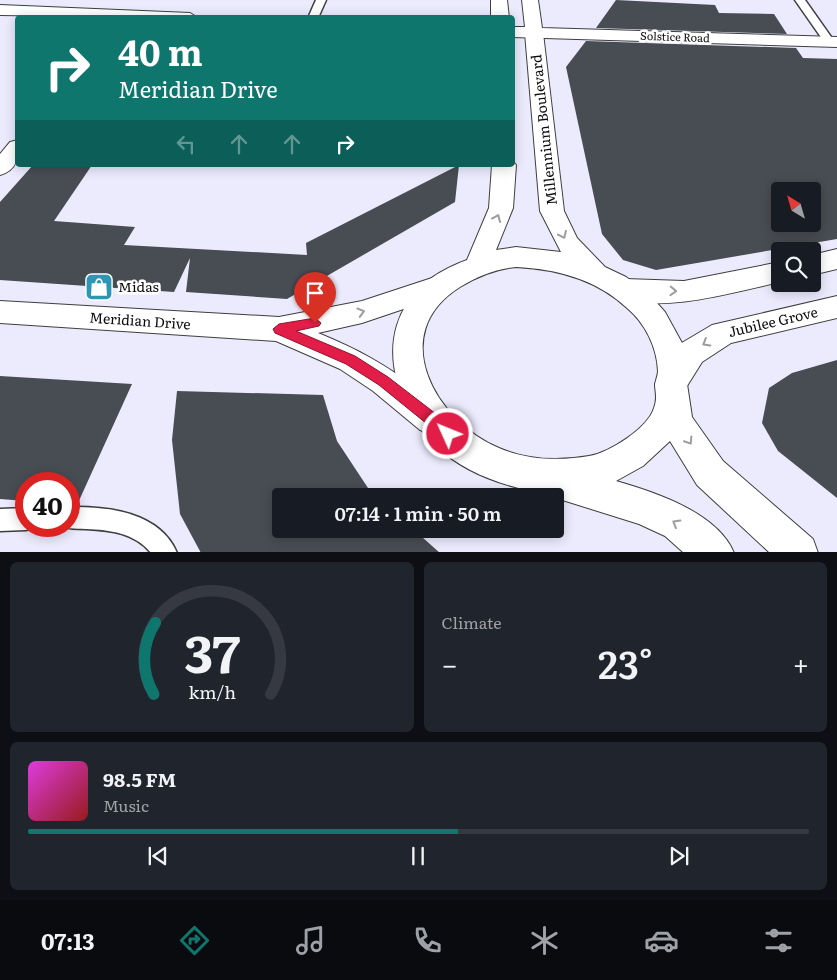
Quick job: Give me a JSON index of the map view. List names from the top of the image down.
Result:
{
  "streets": {
    "street": [
      "Solstice Road",
      "Millennium Boulevard",
      "Meridian Drive",
      "Jubilee Grove"
    ]
  },
  "crossings": [
    ["Solstice Road", "Millennium Boulevard"],
    ["Millennium Boulevard", "Meridian Drive"],
    ["Millennium Boulevard", "Jubilee Grove"]
  ],
  "places": {
    "shop": ["Midas"]
  },
  "north": "top left",
  "page": {
    "turn": ["40 m", "Meridian Drive"],
    "limit": "40",
    "trip": "07:14 · 1 min · 50 m",
    "tile": "Climate",
    "heat": ["−", "23°", "+"],
    "song": ["98.5 FM", "Music"],
    "tabs": "07:13",
    "gauge": ["37", "km/h"]
  }
}
